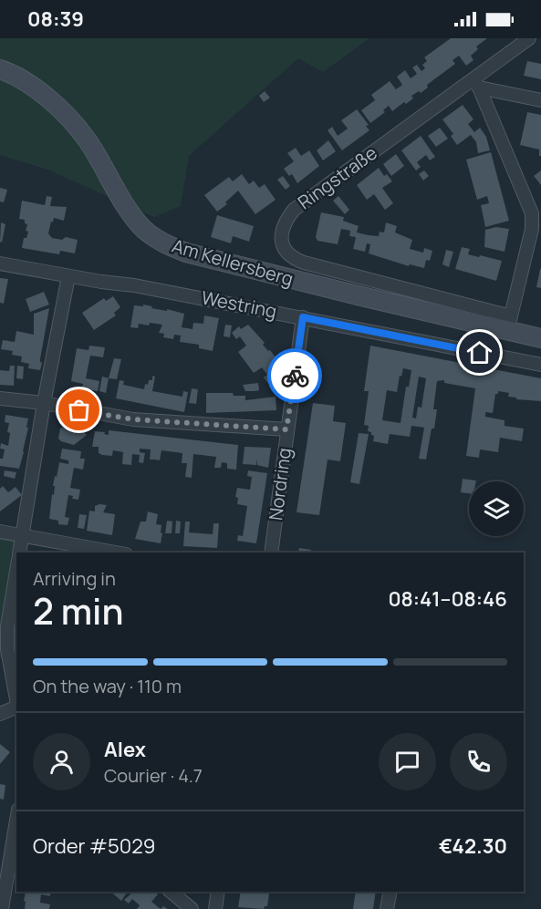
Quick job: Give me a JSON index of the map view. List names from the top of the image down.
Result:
{
  "streets": {
    "main road": ["Am Kellersberg"],
    "street": ["Ringstraße", "Westring", "Nordring"]
  },
  "crossings": [
    ["Ringstraße", "Am Kellersberg"],
    ["Westring", "Nordring"]
  ],
  "page": {
    "status": "08:39",
    "heading": ["2 min", "Arriving in", "08:41–08:46"],
    "panel": [
      "Alex",
      "Courier · 4.7",
      "Order #5029",
      "€42.30"
    ],
    "bar": "On the way · 110 m"
  }
}
